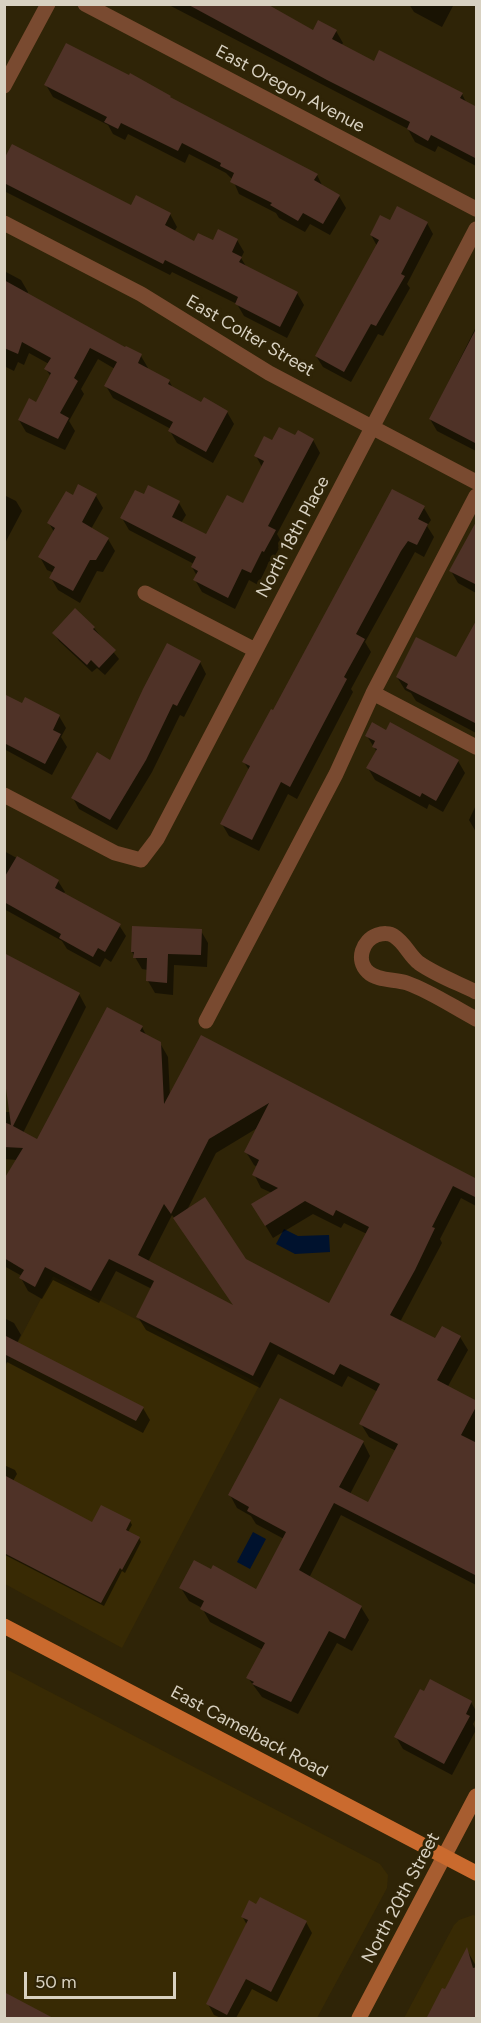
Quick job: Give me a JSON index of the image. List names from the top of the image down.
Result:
{
  "streets": {
    "main road": ["East Camelback Road"],
    "street": [
      "East Oregon Avenue",
      "East Colter Street",
      "North 18th Place",
      "North 20th Street"
    ]
  },
  "crossings": [
    ["East Colter Street", "North 18th Place"],
    ["East Camelback Road", "North 20th Street"]
  ],
  "scale_bar": "50 m"
}
